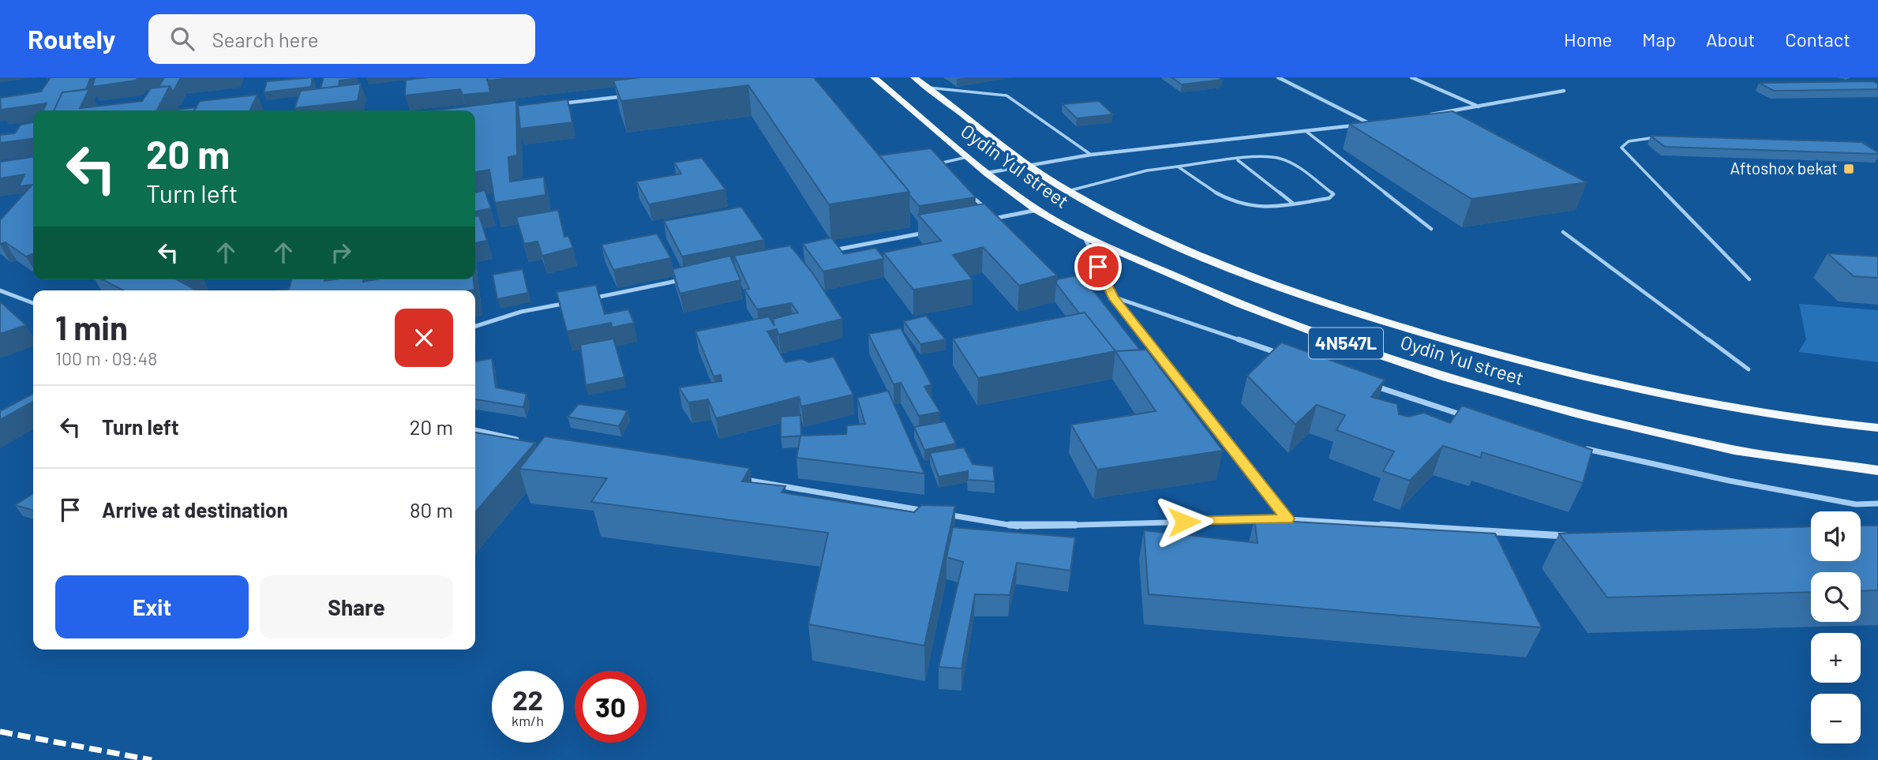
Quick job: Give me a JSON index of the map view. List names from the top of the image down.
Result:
{
  "streets": {
    "main road": ["Oydin Yul street", "4N547L"]
  },
  "places": {
    "transit": ["Aftoshox bekat"]
  },
  "page": {
    "header": "Routely",
    "search": "Search here",
    "nav": [
      "Home",
      "Map",
      "About",
      "Contact"
    ],
    "turn": ["20 m", "Turn left"],
    "heading": ["1 min", "100 m · 09:48"],
    "list": [
      {
        "name": "Turn left",
        "value": "20 m"
      },
      {
        "name": "Arrive at destination",
        "value": "80 m"
      }
    ],
    "map_buttons": ["+", "−"],
    "buttons": ["Exit", "Share"],
    "speed": "22 km/h",
    "limit": "30"
  }
}
